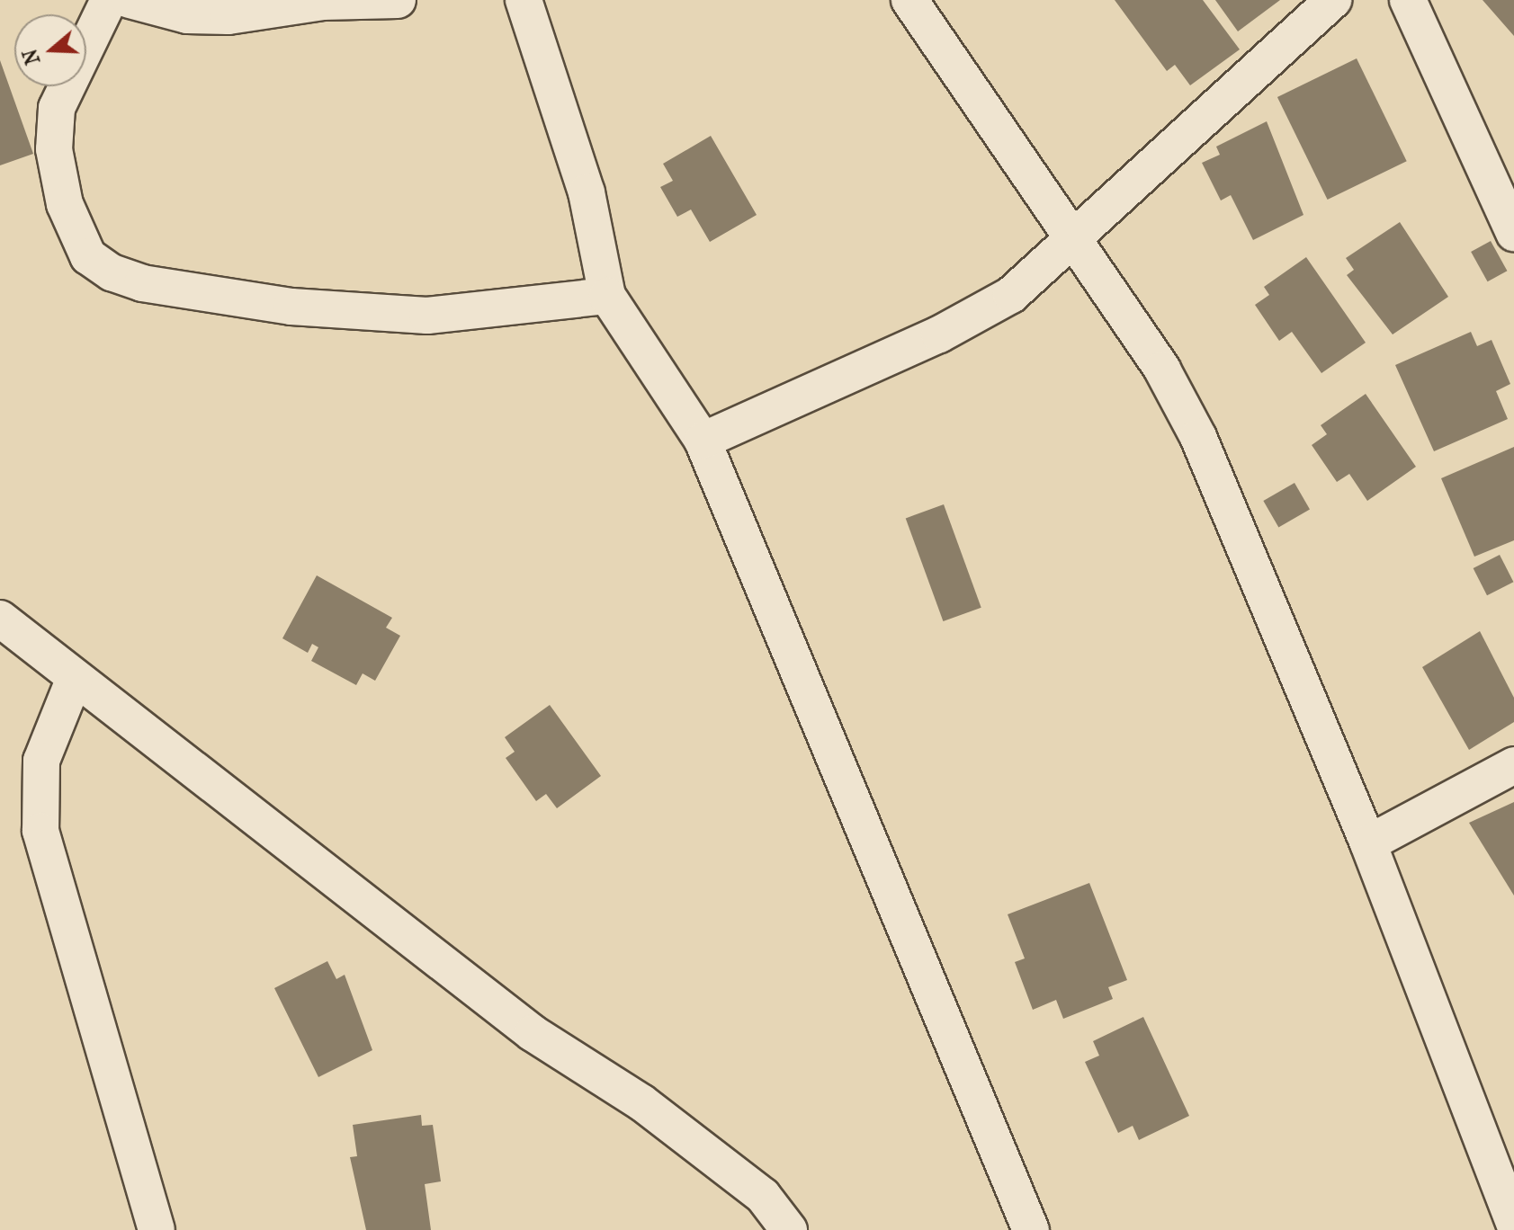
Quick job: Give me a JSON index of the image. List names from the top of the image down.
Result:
{
  "north": "left"
}
